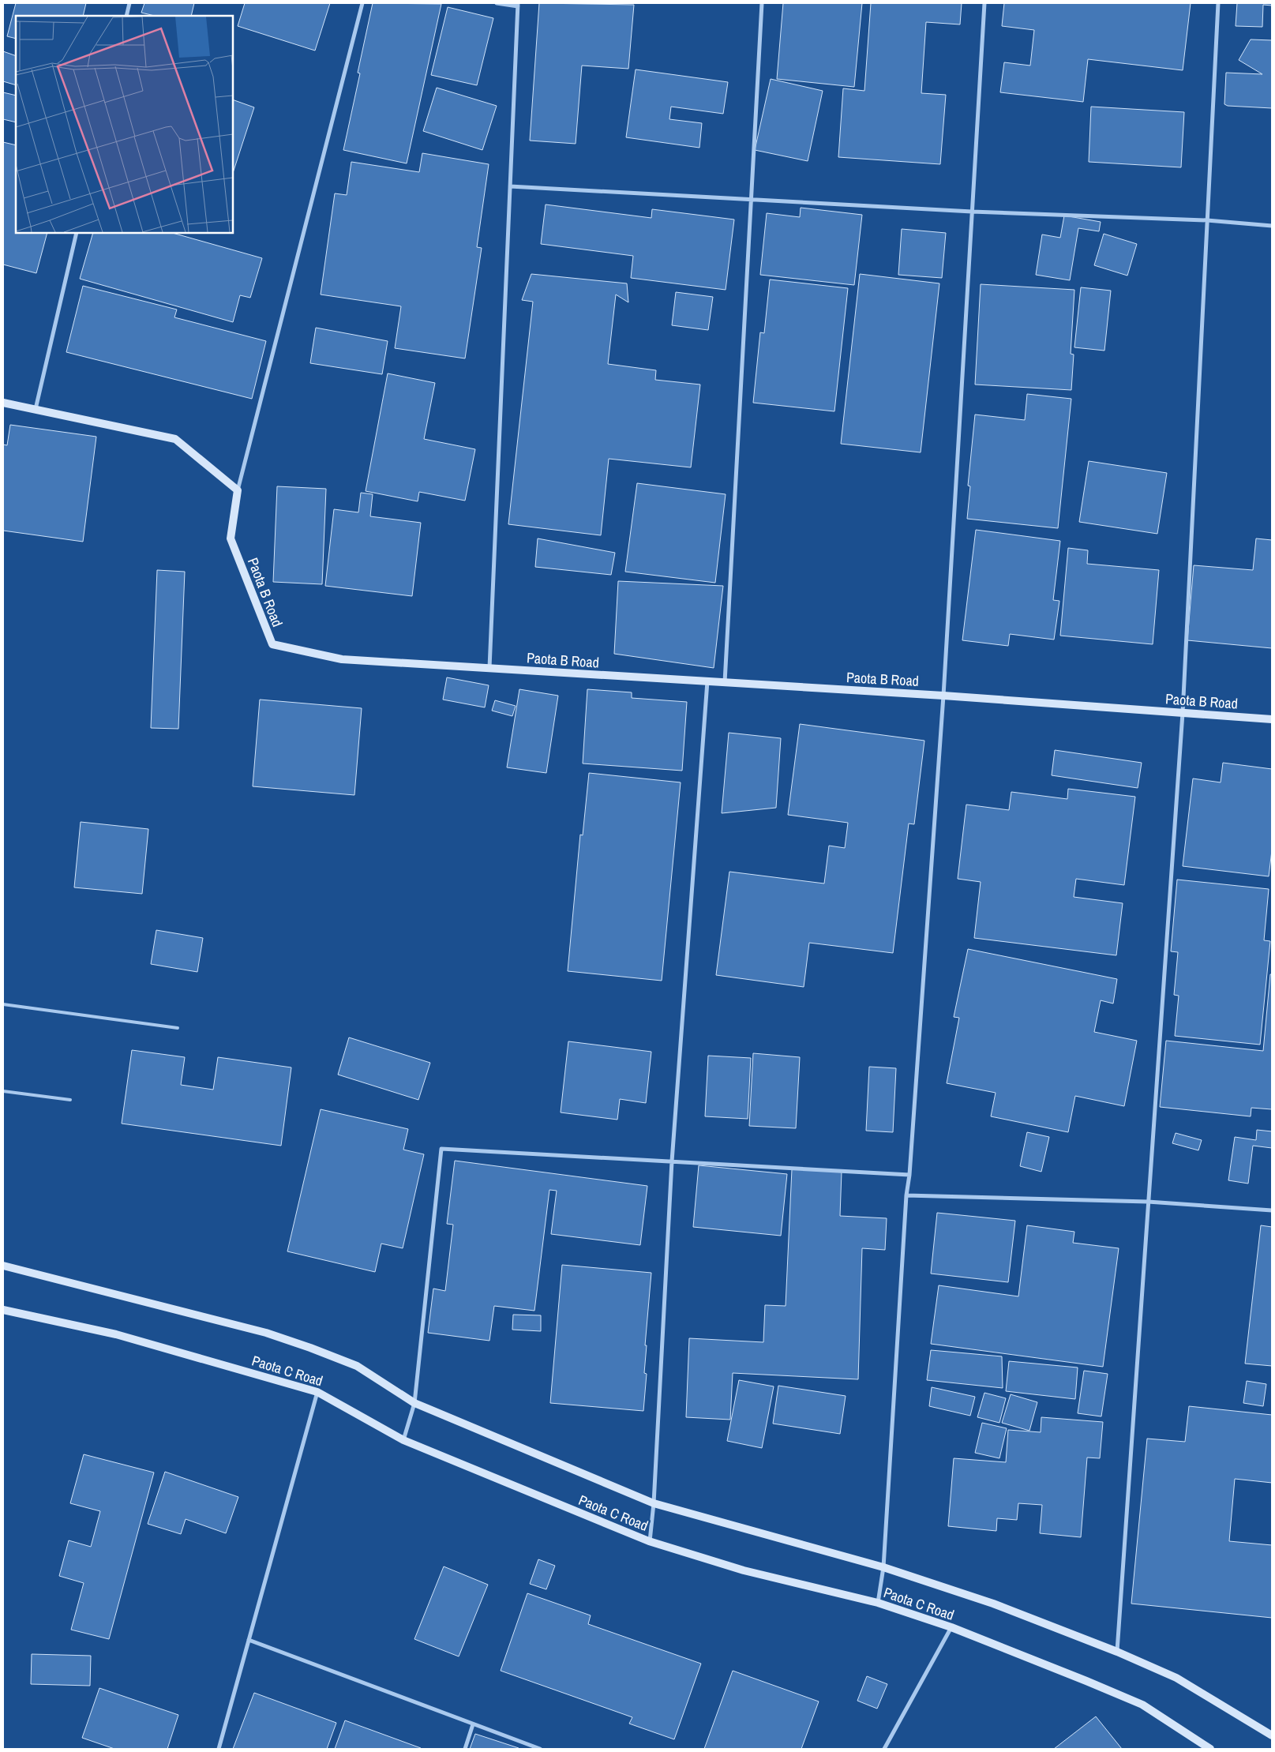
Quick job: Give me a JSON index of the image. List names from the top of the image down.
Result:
{
  "streets": {
    "street": ["Paota B Road", "Paota C Road"]
  }
}
